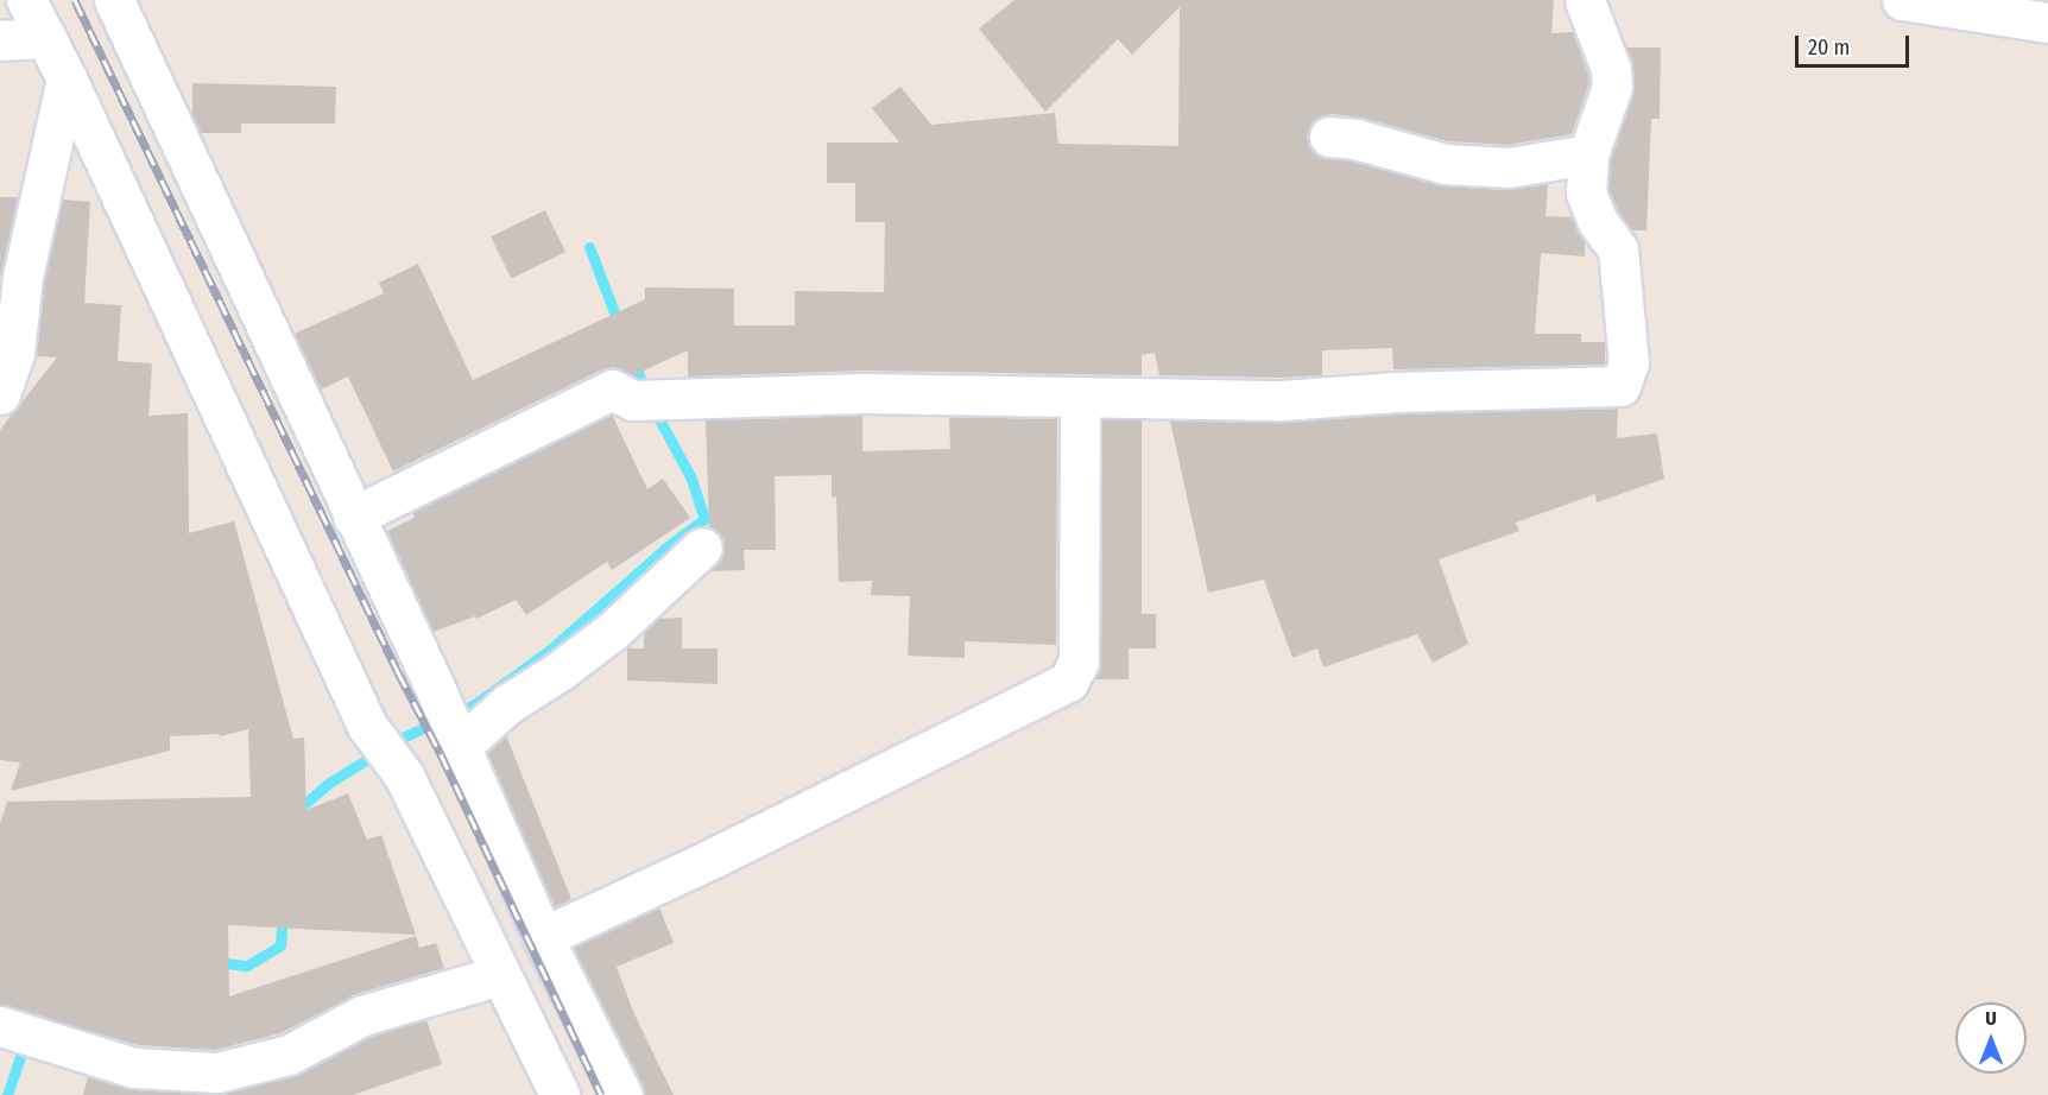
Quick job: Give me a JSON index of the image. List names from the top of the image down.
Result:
{
  "scale_bar": "20 m",
  "north": "top"
}
